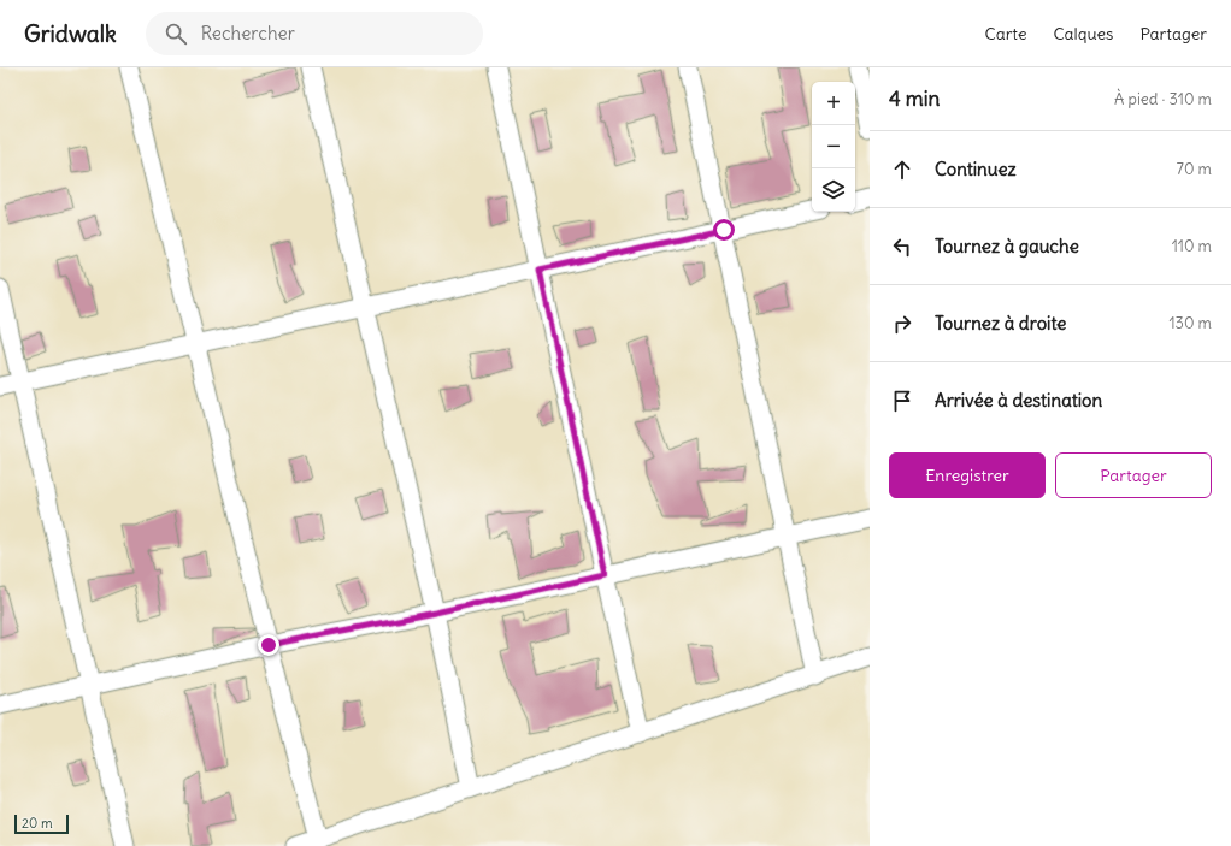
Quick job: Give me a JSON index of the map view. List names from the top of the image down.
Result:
{
  "scale_bar": "20 m",
  "page": {
    "header": "Gridwalk",
    "search": "Rechercher",
    "nav": ["Carte", "Calques", "Partager"],
    "heading": ["4 min", "À pied · 310 m"],
    "map_buttons": ["+", "−"],
    "list": [
      ["Continuez", "70 m"],
      ["Tournez à gauche", "110 m"],
      ["Tournez à droite", "130 m"],
      "Arrivée à destination"
    ],
    "buttons": ["Enregistrer", "Partager"],
    "scale": "20 m"
  }
}
